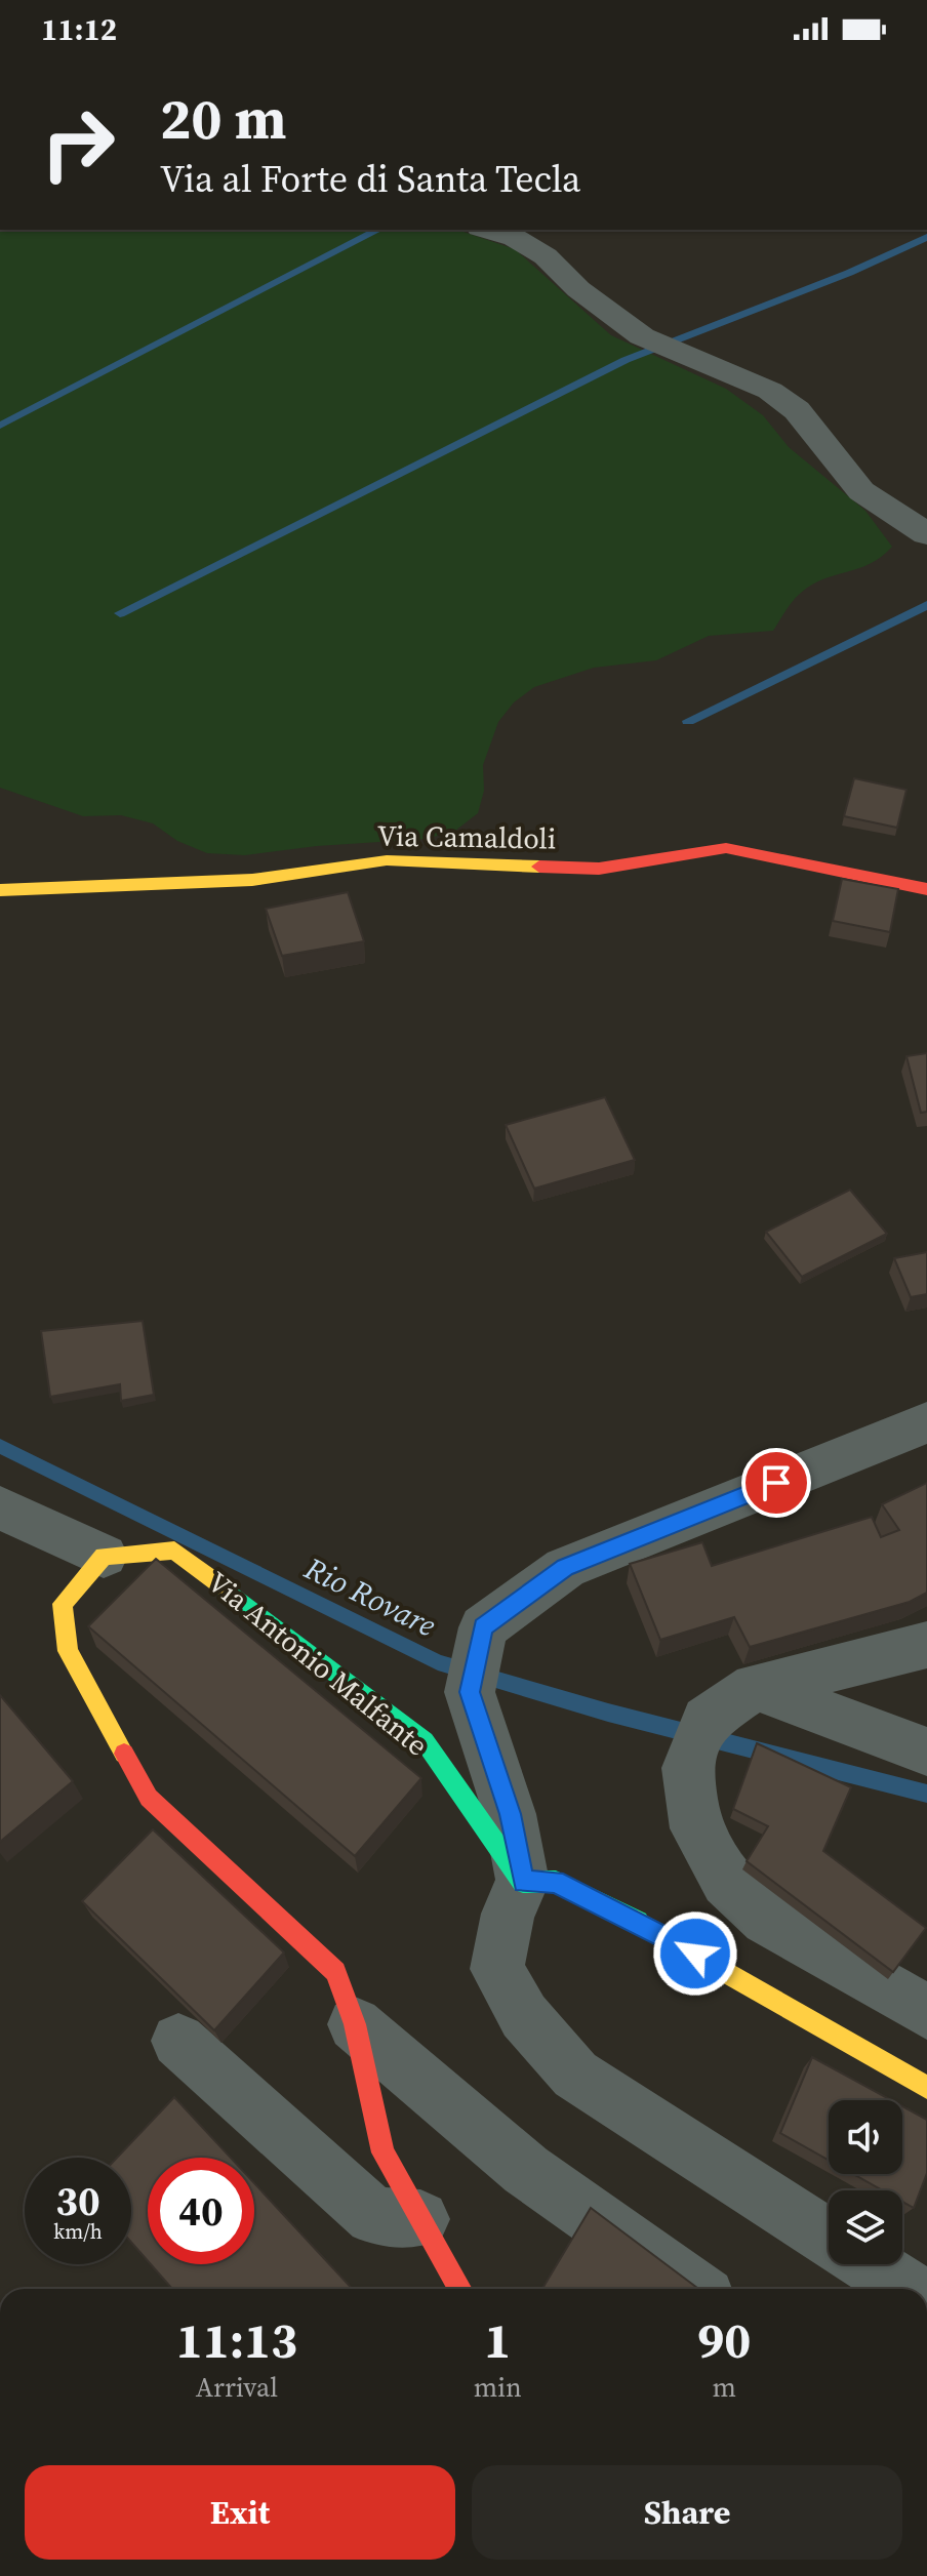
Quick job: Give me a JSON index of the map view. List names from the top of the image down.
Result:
{
  "streets": {
    "street": ["Via Camaldoli", "Via Antonio Malfante"]
  },
  "water": ["Rio Rovare"],
  "page": {
    "status": "11:12",
    "turn": ["20 m", "Via al Forte di Santa Tecla"],
    "speed": "30 km/h",
    "limit": "40",
    "eta": [
      "11:13",
      "Arrival",
      "1",
      "min",
      "90",
      "m"
    ],
    "buttons": ["Exit", "Share"]
  }
}
